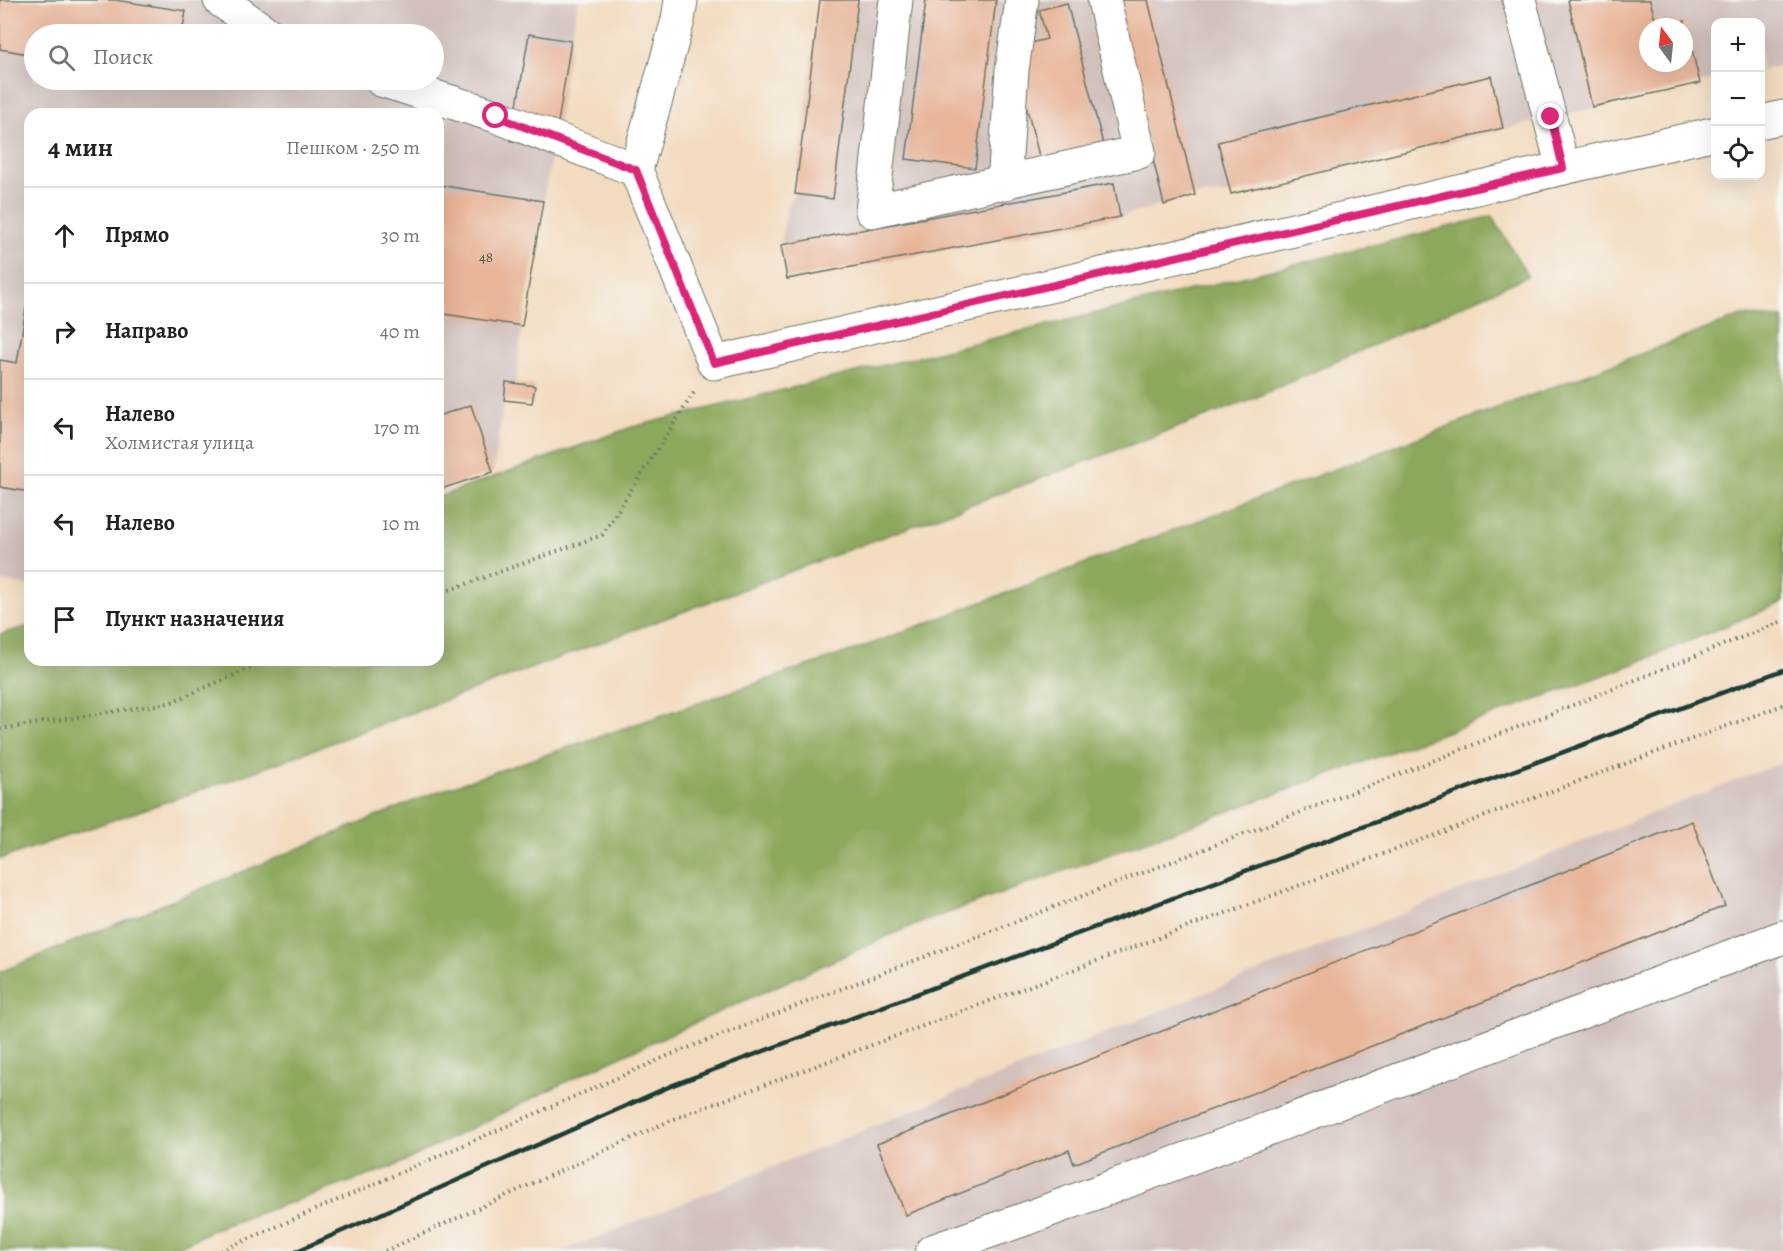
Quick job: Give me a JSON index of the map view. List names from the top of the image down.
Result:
{
  "house_numbers": ["48"],
  "north": "top",
  "page": {
    "map_buttons": ["+", "−"],
    "search": "Поиск",
    "heading": ["4 мин", "Пешком · 250 m"],
    "list": [
      ["Прямо", "30 m"],
      ["Направо", "40 m"],
      ["Налево", "Холмистая улица", "170 m"],
      ["Налево", "10 m"],
      "Пункт назначения"
    ]
  }
}
